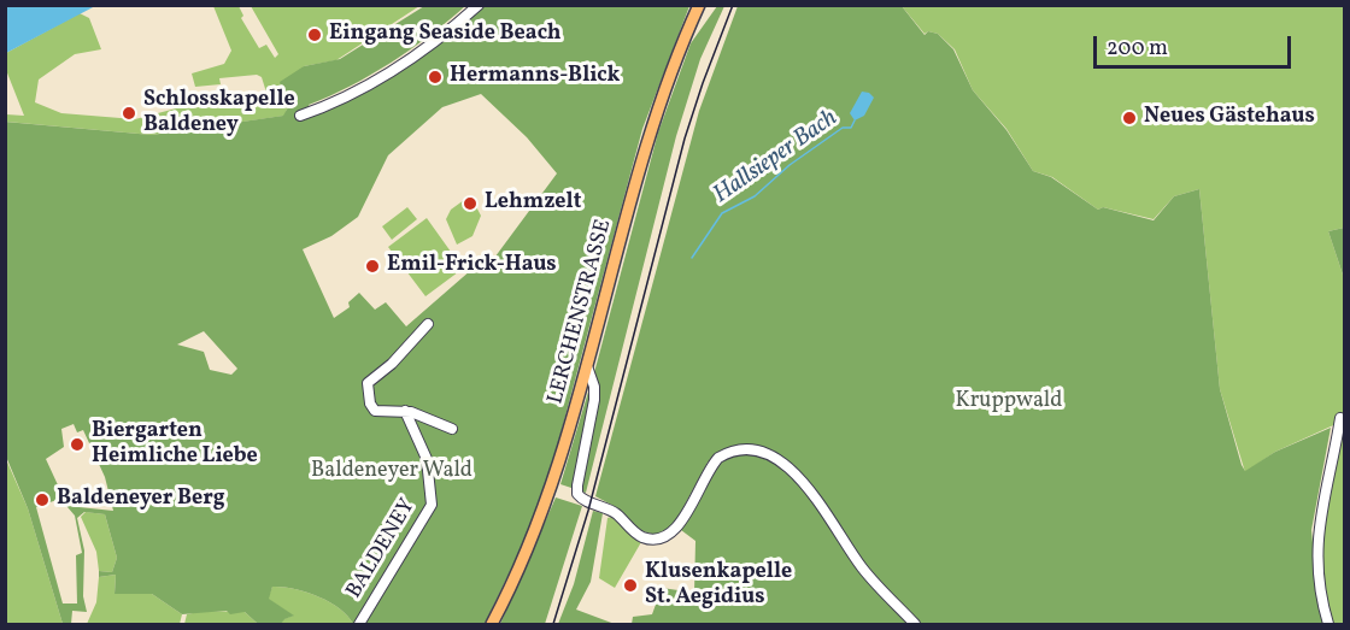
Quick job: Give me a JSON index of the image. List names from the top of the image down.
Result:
{
  "streets": {
    "main road": ["LERCHENSTRASSE"],
    "street": ["BALDENEY"]
  },
  "water": ["Hallsieper Bach"],
  "parks": ["Kruppwald", "Baldeneyer Wald"],
  "places": [
    "Eingang Seaside Beach",
    "Hermanns-Blick",
    "Schlosskapelle Baldeney",
    "Neues Gästehaus",
    "Lehmzelt",
    "Emil-Frick-Haus",
    "Biergarten Heimliche Liebe",
    "Baldeneyer Berg",
    "Klusenkapelle St. Aegidius"
  ],
  "scale_bar": "200 m"
}
